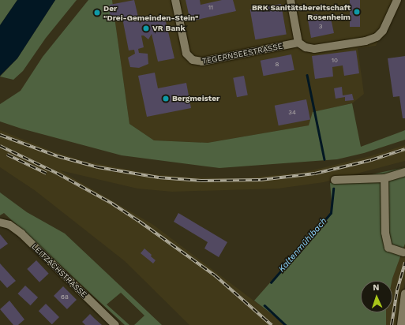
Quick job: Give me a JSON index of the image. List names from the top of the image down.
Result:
{
  "streets": {
    "street": ["TEGERNSEESTRASSE", "LEITZACHSTRASSE"]
  },
  "water": ["Kaltenmühlbach"],
  "places": [
    "BRK Sanitätsbereitschaft Rosenheim",
    "Der \"Drei-Gemeinden-Stein\"",
    "VR Bank",
    "Bergmeister"
  ],
  "house_numbers": [
    "11",
    "3",
    "10",
    "8",
    "34",
    "68"
  ],
  "north": "top"
}
